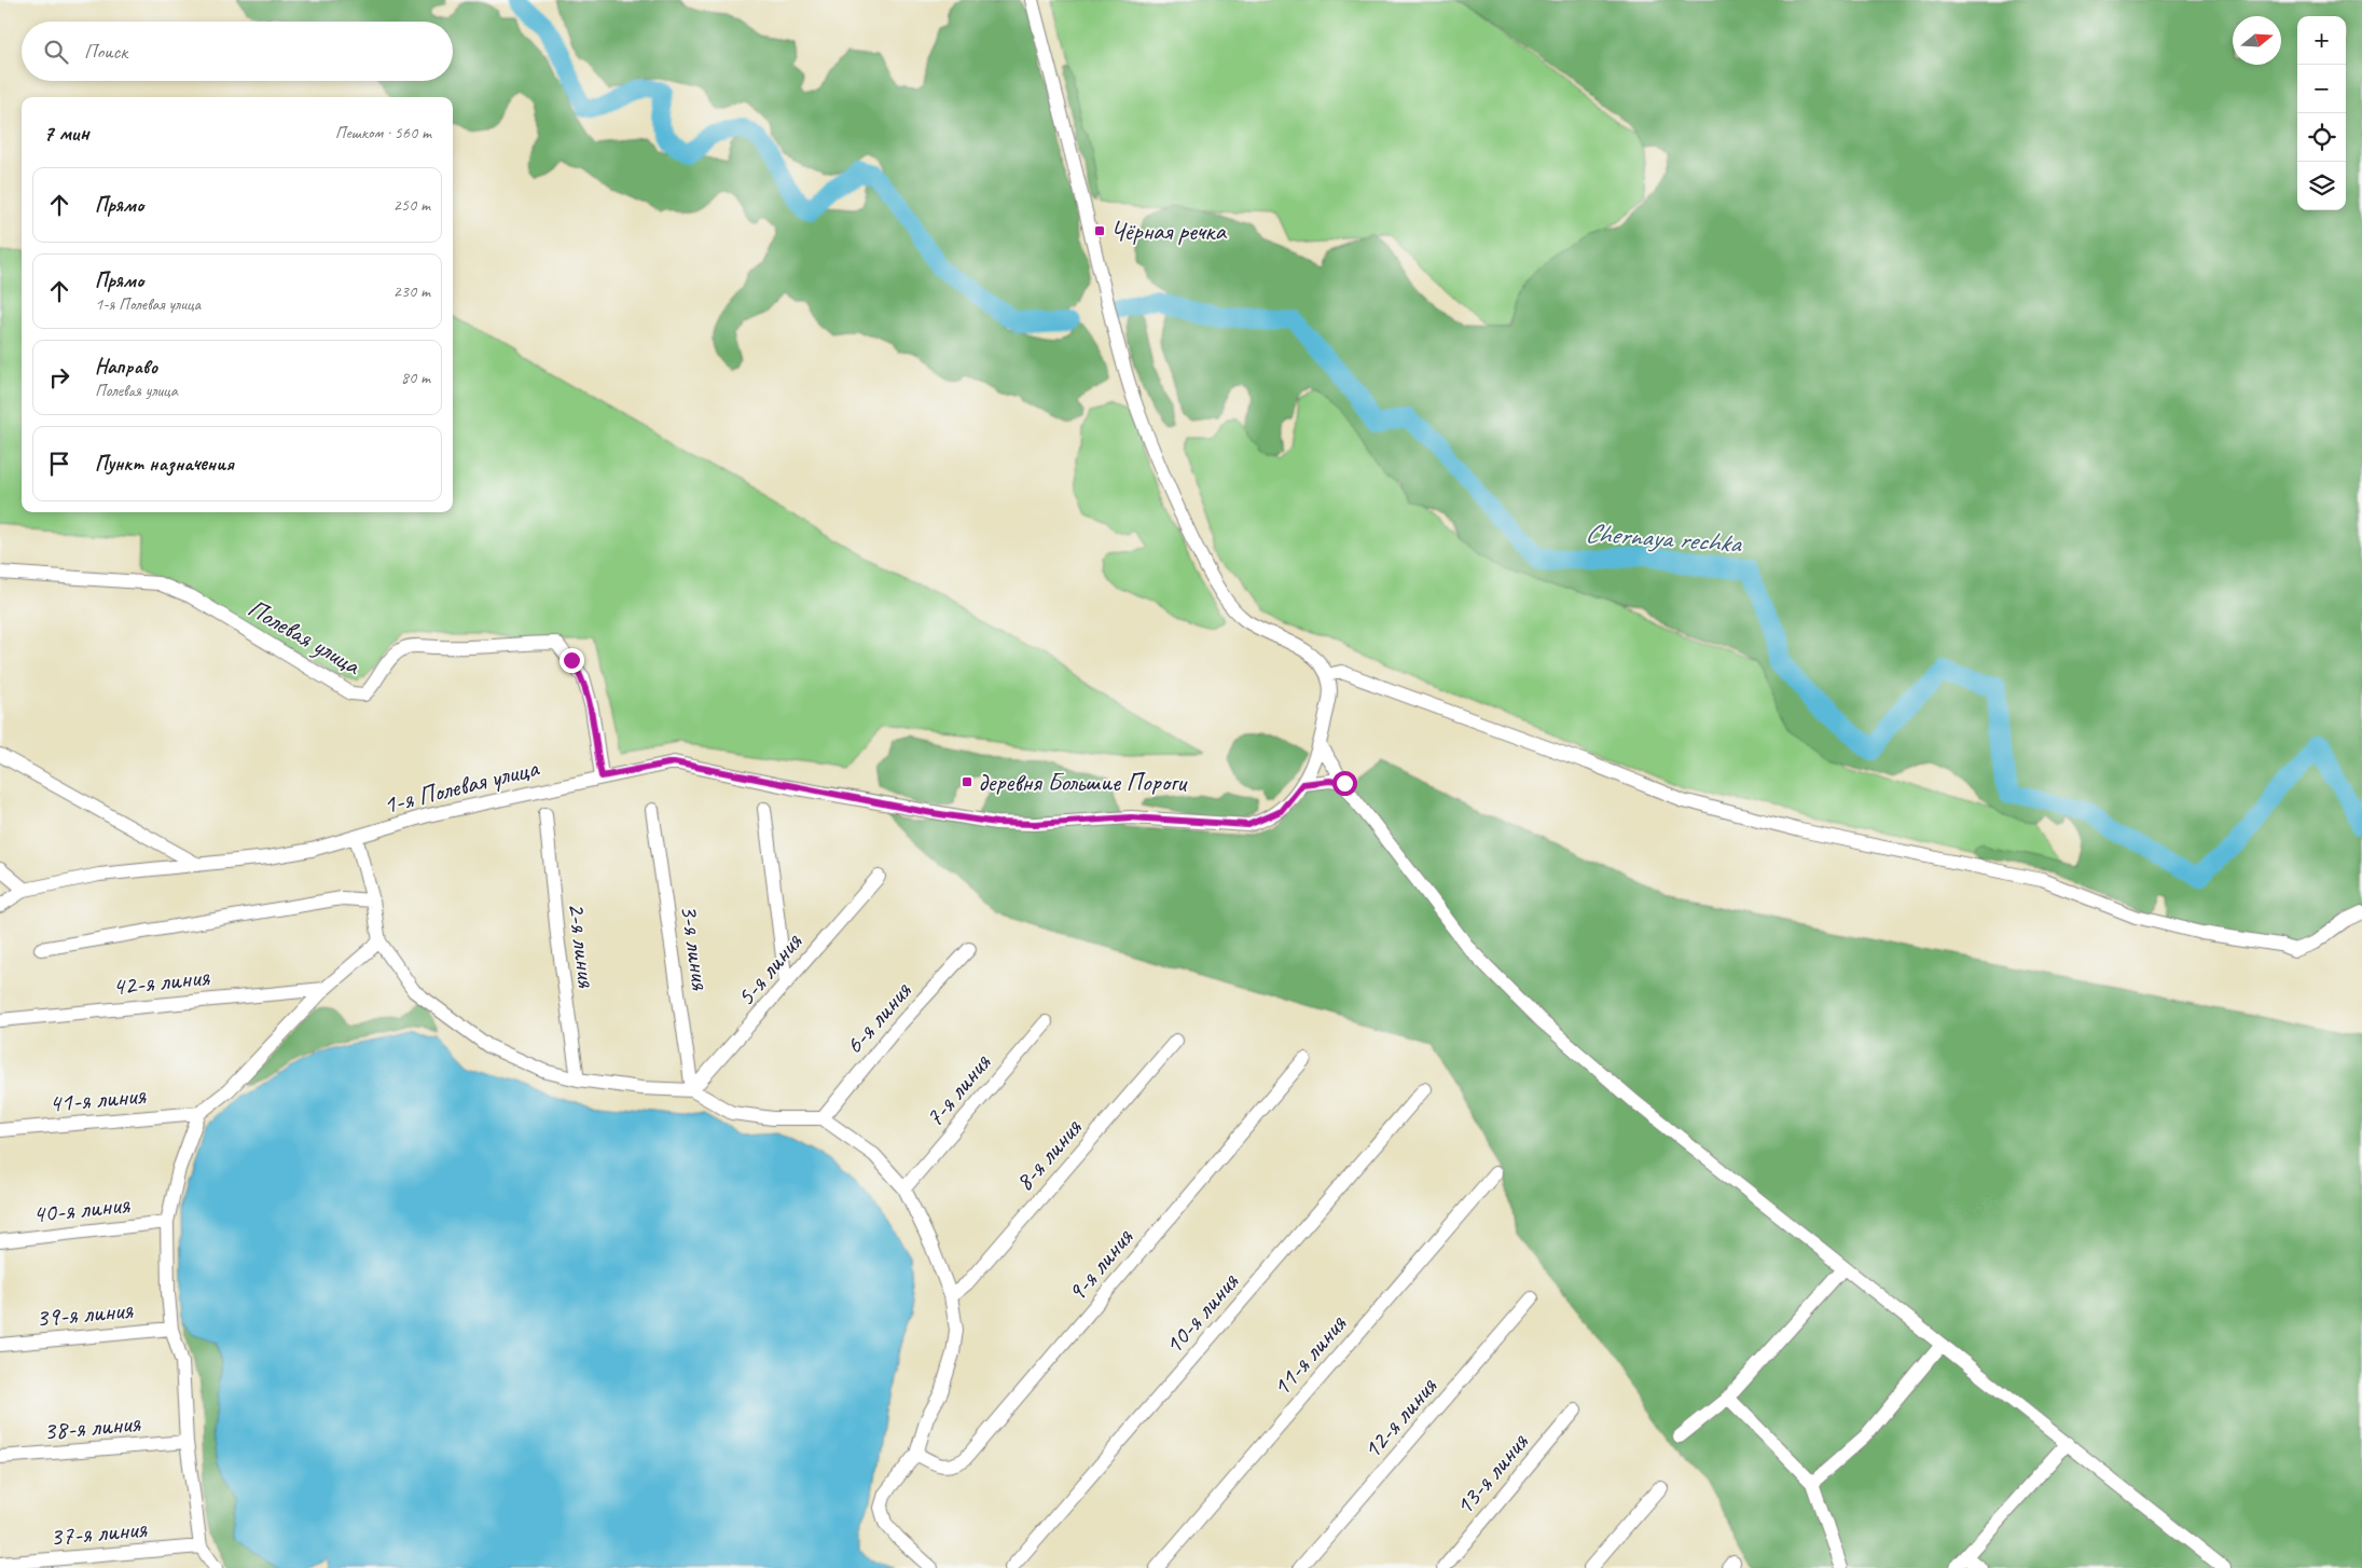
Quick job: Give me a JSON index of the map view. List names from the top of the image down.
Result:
{
  "streets": {
    "street": [
      "Полевая улица",
      "1-я Полевая улица",
      "2-я линия",
      "3-я линия",
      "5-я линия",
      "42-я линия",
      "6-я линия",
      "7-я линия",
      "41-я линия",
      "8-я линия",
      "40-я линия",
      "9-я линия",
      "39-я линия",
      "10-я линия",
      "11-я линия",
      "12-я линия",
      "38-я линия",
      "13-я линия",
      "37-я линия"
    ]
  },
  "crossings": [
    ["Полевая улица", "1-я Полевая улица"],
    ["3-я линия", "5-я линия"]
  ],
  "water": ["Chernaya rechka"],
  "places": {
    "transit": ["Чёрная речка", "деревня Большие Пороги"]
  },
  "north": "right",
  "page": {
    "map_buttons": ["+", "−"],
    "search": "Поиск",
    "heading": ["7 мин", "Пешком · 560 m"],
    "list": [
      ["Прямо", "250 m"],
      ["Прямо", "1-я Полевая улица", "230 m"],
      ["Направо", "Полевая улица", "80 m"],
      "Пункт назначения"
    ]
  }
}
